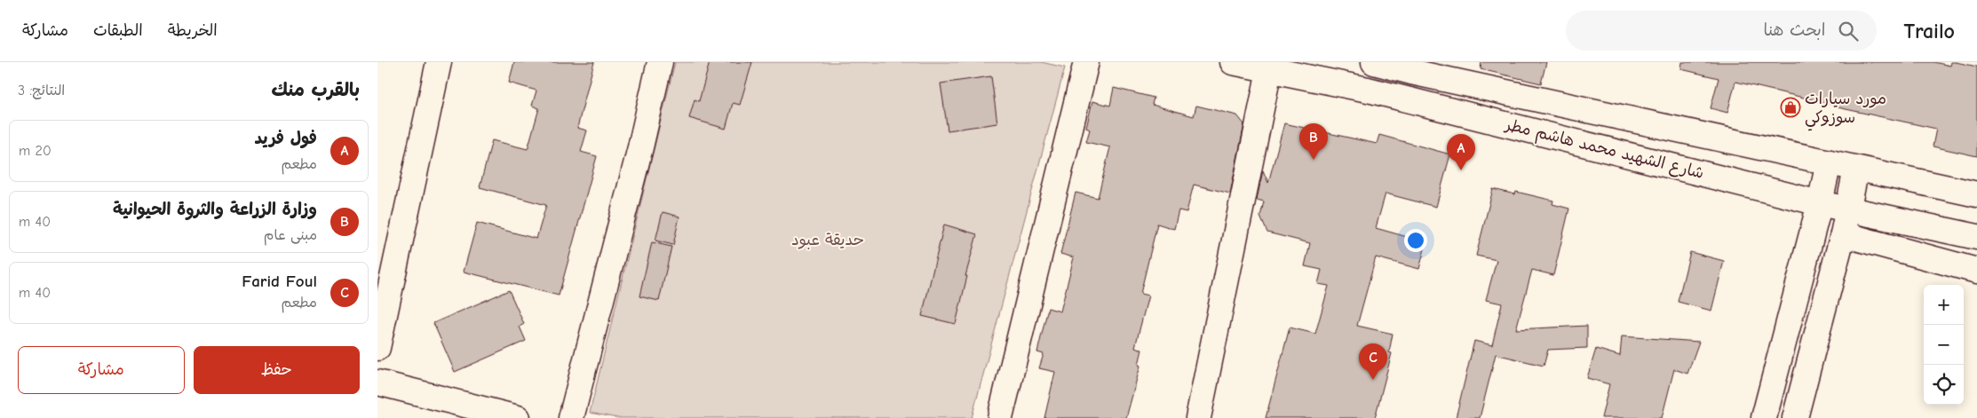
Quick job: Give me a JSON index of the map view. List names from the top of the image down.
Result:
{
  "streets": {
    "street": ["شارع الشهيد محمد هاشم مطر"]
  },
  "parks": ["حديقة عبود"],
  "places": {
    "shop": ["مورد سيارات سوزوكي"]
  },
  "page": {
    "header": "Trailo",
    "search": "ابحث هنا",
    "nav": ["الخريطة", "الطبقات", "مشاركة"],
    "heading": ["بالقرب منك", "النتائج: 3"],
    "list": [
      {
        "mark": "A",
        "name": "فول فريد",
        "note": "مطعم",
        "value": "20 m"
      },
      {
        "mark": "B",
        "name": "وزارة الزراعة والثروة الحيوانية",
        "note": "مبنى عام",
        "value": "40 m"
      },
      {
        "mark": "C",
        "name": "Farid Foul",
        "note": "مطعم",
        "value": "40 m"
      }
    ],
    "pins": ["B", "A", "C"],
    "map_buttons": ["+", "−"],
    "buttons": ["حفظ", "مشاركة"]
  }
}
